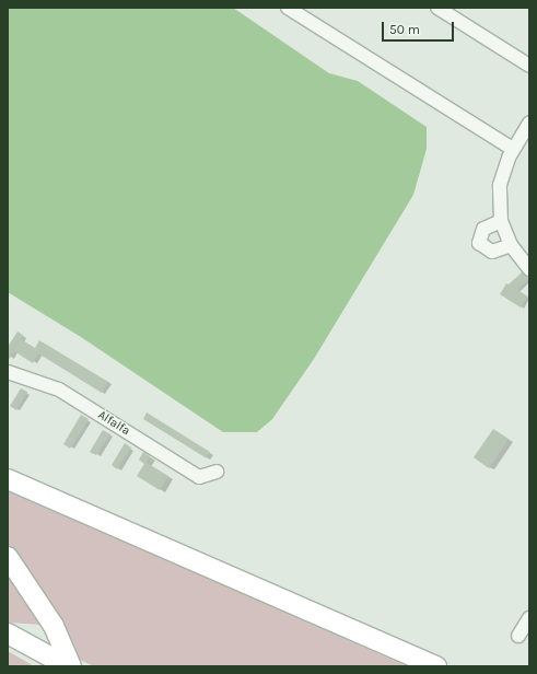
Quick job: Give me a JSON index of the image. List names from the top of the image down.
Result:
{
  "streets": {
    "street": ["Alfalfa"]
  },
  "scale_bar": "50 m"
}
